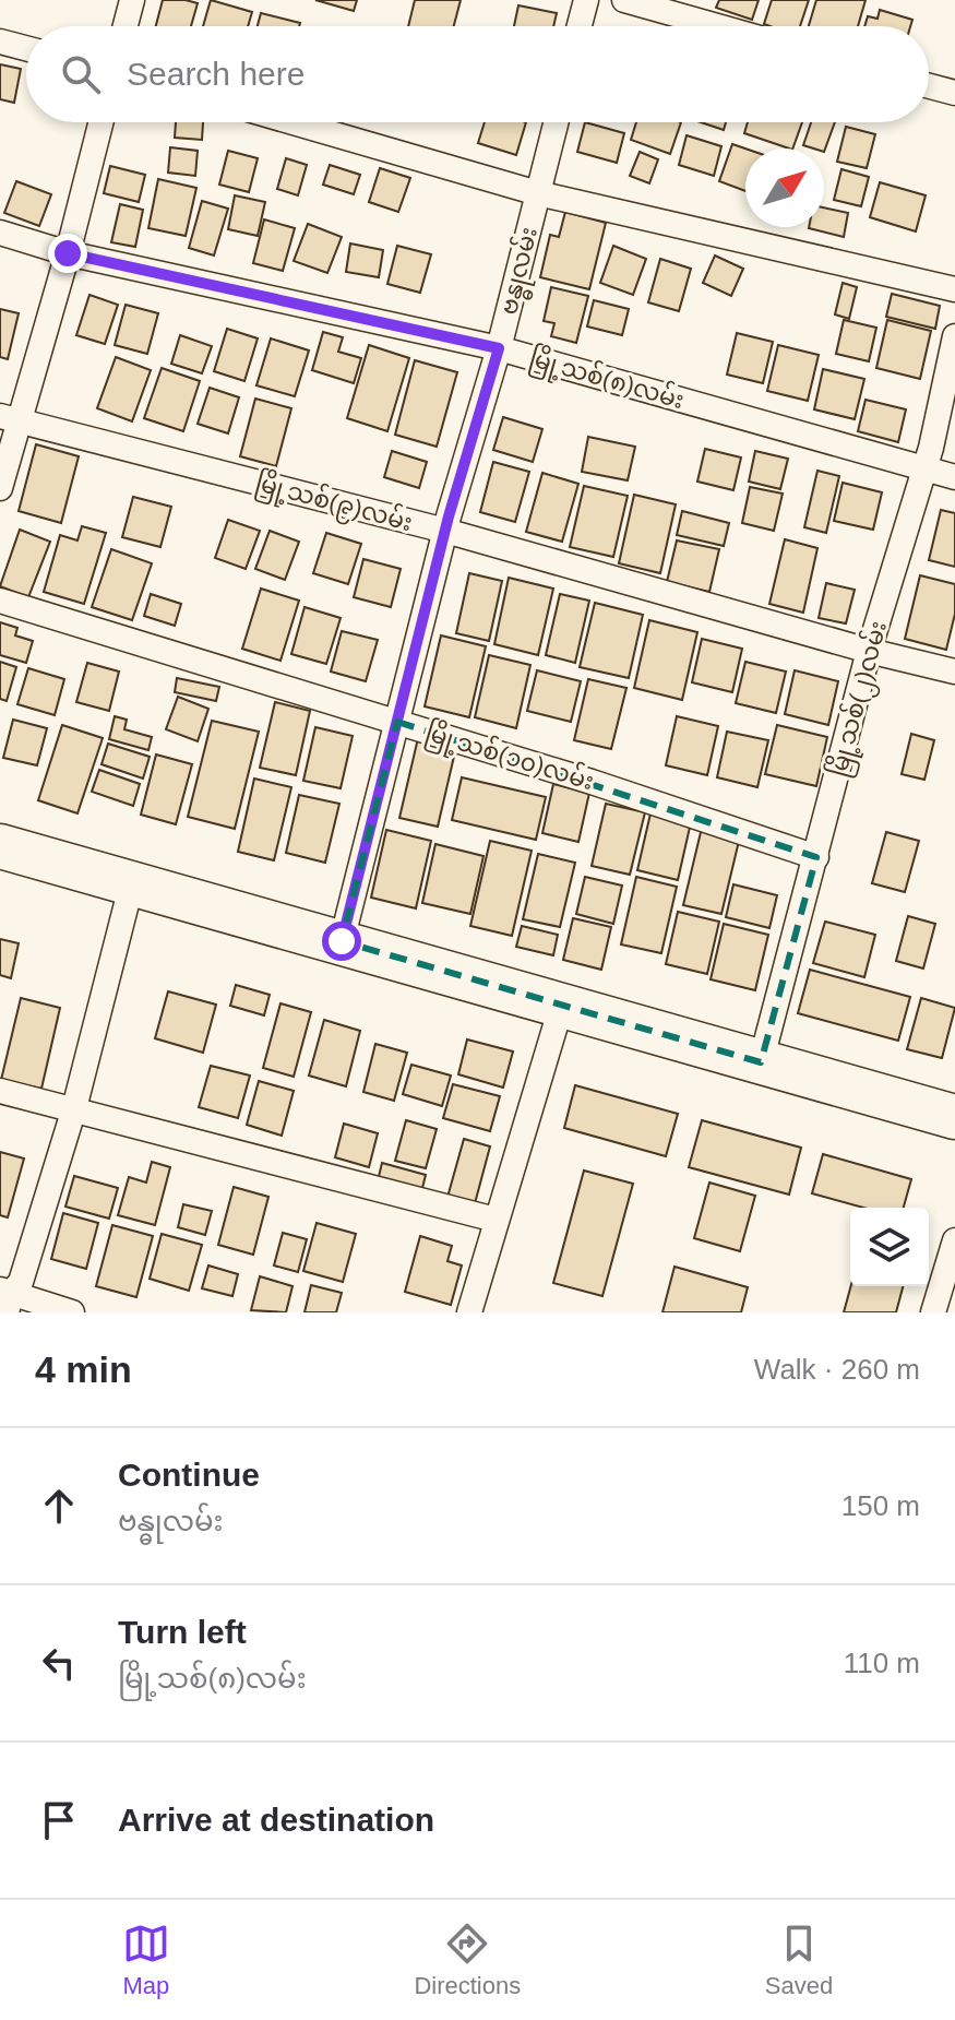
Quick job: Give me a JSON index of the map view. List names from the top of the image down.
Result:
{
  "streets": {
    "street": [
      "ဗန္ဓုလမ်း",
      "မြို့သစ်(၈)လမ်း",
      "မြို့သစ်(၉)လမ်း",
      "မြို့သစ်(၂)လမ်း",
      "မြို့သစ်(၁၀)လမ်း"
    ]
  },
  "crossings": [
    ["ဗန္ဓုလမ်း", "မြို့သစ်(၈)လမ်း"],
    ["ဗန္ဓုလမ်း", "မြို့သစ်(၉)လမ်း"],
    ["ဗန္ဓုလမ်း", "မြို့သစ်(၁၀)လမ်း"],
    ["မြို့သစ်(၈)လမ်း", "မြို့သစ်(၂)လမ်း"],
    ["မြို့သစ်(၉)လမ်း", "မြို့သစ်(၂)လမ်း"],
    ["မြို့သစ်(၂)လမ်း", "မြို့သစ်(၁၀)လမ်း"]
  ],
  "north": "top right",
  "page": {
    "search": "Search here",
    "heading": ["4 min", "Walk · 260 m"],
    "list": [
      ["Continue", "ဗန္ဓုလမ်း", "150 m"],
      ["Turn left", "မြို့သစ်(၈)လမ်း", "110 m"],
      "Arrive at destination"
    ],
    "nav": ["Map", "Directions", "Saved"]
  }
}
